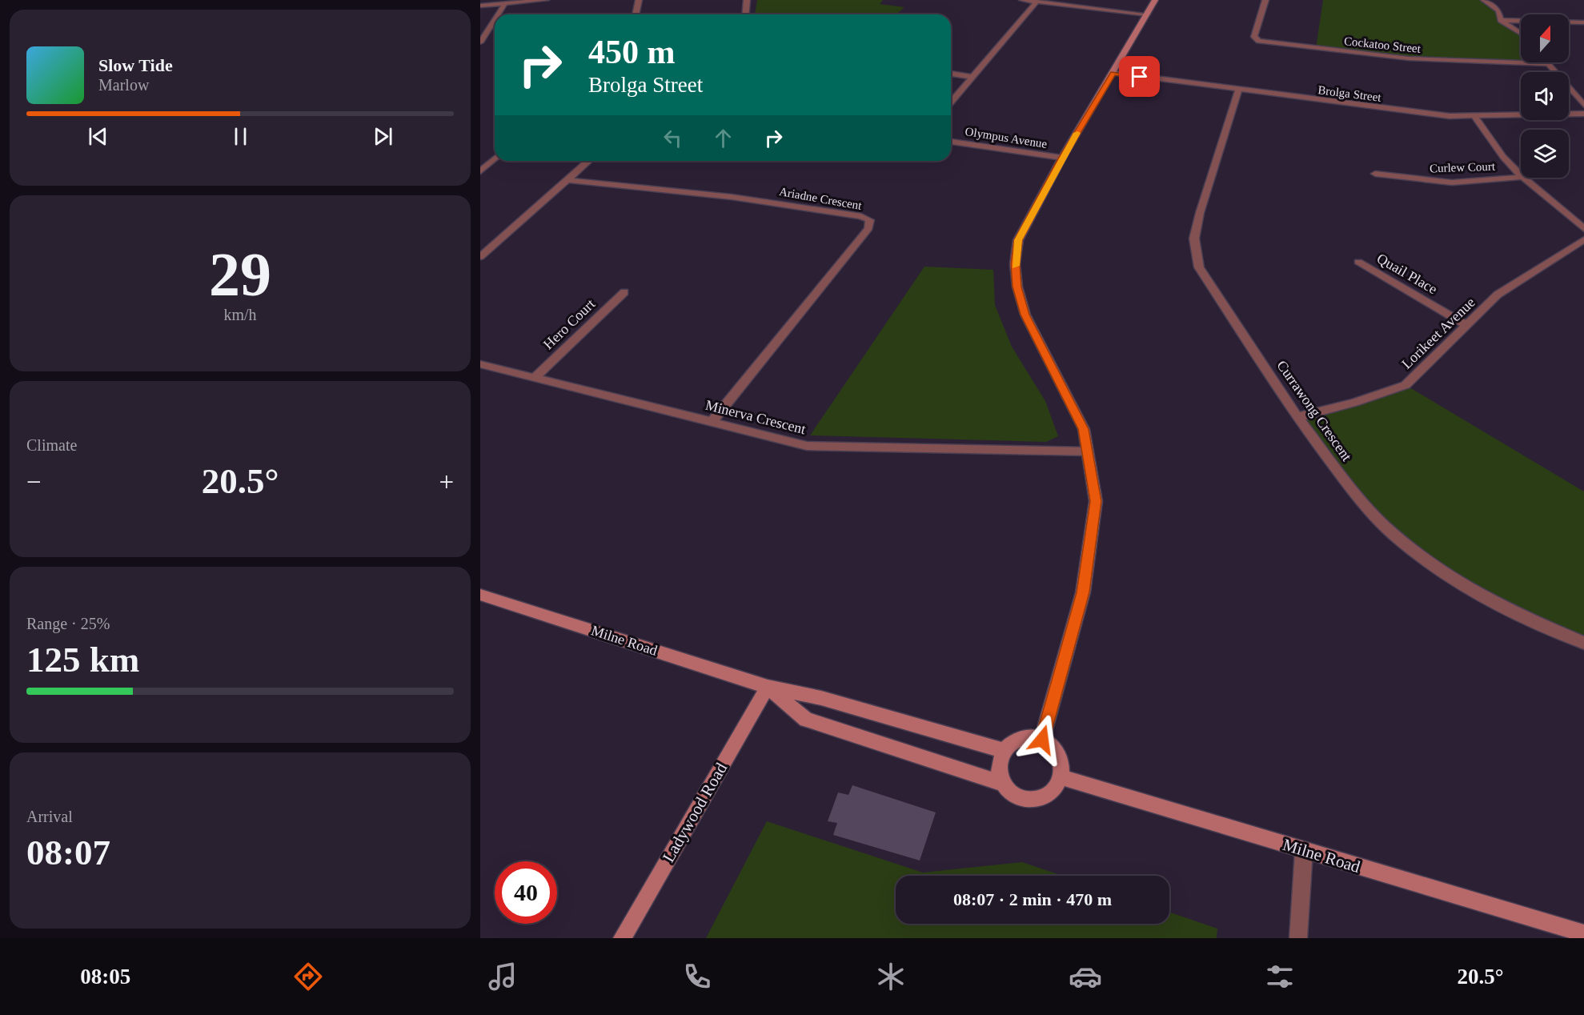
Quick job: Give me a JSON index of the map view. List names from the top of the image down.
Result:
{
  "streets": {
    "street": [
      "Cockatoo Street",
      "Brolga Street",
      "Olympus Avenue",
      "Curlew Court",
      "Ariadne Crescent",
      "Quail Place",
      "Hero Court",
      "Lorikeet Avenue",
      "Currawong Crescent",
      "Minerva Crescent",
      "Milne Road",
      "Ladywood Road"
    ]
  },
  "crossings": [
    ["Brolga Street", "Currawong Crescent"],
    ["Ariadne Crescent", "Minerva Crescent"],
    ["Quail Place", "Lorikeet Avenue"],
    ["Hero Court", "Minerva Crescent"],
    ["Lorikeet Avenue", "Currawong Crescent"],
    ["Milne Road", "Ladywood Road"]
  ],
  "north": "top",
  "page": {
    "turn": ["450 m", "Brolga Street"],
    "song": ["Slow Tide", "Marlow"],
    "tile": [
      ["29", "km/h"],
      "Climate",
      ["Range · 25%", "125 km"],
      ["Arrival", "08:07"]
    ],
    "heat": ["−", "20.5°", "+"],
    "limit": "40",
    "trip": "08:07 · 2 min · 470 m",
    "tabs": ["08:05", "20.5°"]
  }
}
